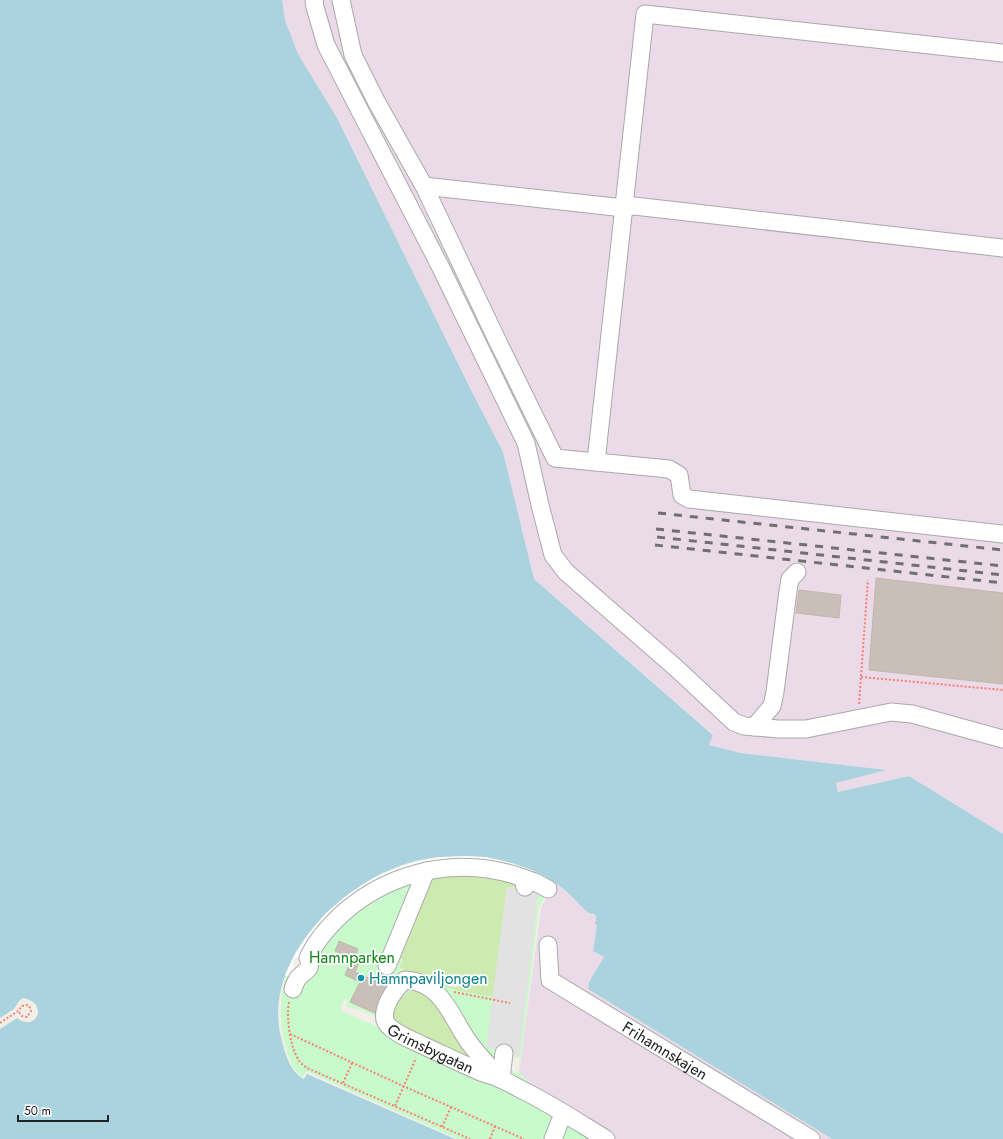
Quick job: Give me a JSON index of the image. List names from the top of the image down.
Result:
{
  "streets": {
    "street": ["Grimsbygatan", "Frihamnskajen"]
  },
  "parks": ["Hamnparken"],
  "places": ["Hamnpaviljongen"],
  "scale_bar": "50 m"
}
